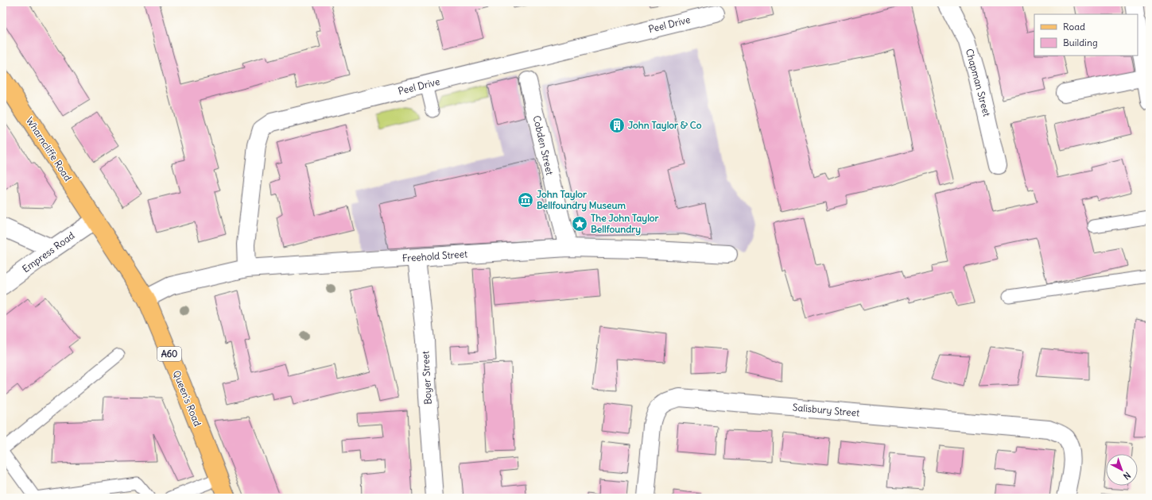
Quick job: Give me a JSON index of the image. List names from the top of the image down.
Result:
{
  "streets": {
    "main road": ["Wharncliffe Road", "A60", "Queen's Road"],
    "street": [
      "Peel Drive",
      "Chapman Street",
      "Cobden Street",
      "Empress Road",
      "Freehold Street",
      "Boyer Street",
      "Salisbury Street"
    ]
  },
  "crossings": [
    ["Peel Drive", "Freehold Street"],
    ["Cobden Street", "Freehold Street"],
    ["Wharncliffe Road", "Empress Road"],
    ["Wharncliffe Road", "Queen's Road"],
    ["Empress Road", "Queen's Road"],
    ["Freehold Street", "Boyer Street"],
    ["Freehold Street", "Queen's Road"]
  ],
  "places": {
    "building": ["John Taylor & Co"],
    "museum": ["John Taylor Bellfoundry Museum"],
    "place": ["The John Taylor Bellfoundry"]
  },
  "legend": ["Road", "Building"],
  "north": "bottom right"
}
